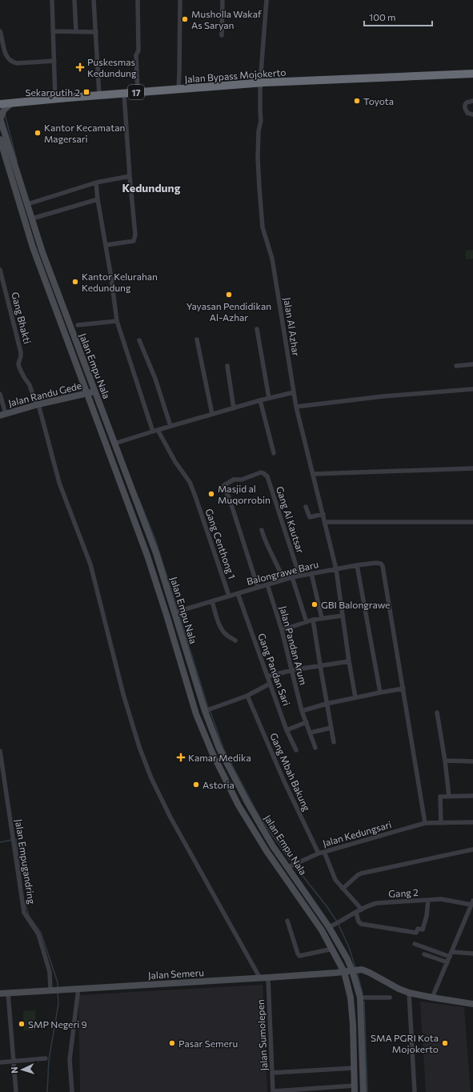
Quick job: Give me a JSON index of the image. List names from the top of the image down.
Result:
{
  "streets": {
    "highway": ["Jalan Bypass Mojokerto", "17"],
    "main road": ["Jalan Empu Nala", "Jalan Randu Gede", "Jalan Semeru"],
    "street": [
      "Gang Bhakti",
      "Jalan Al Azhar",
      "Gang Al Kautsar",
      "Gang Centhong 1",
      "Balongrawe Baru",
      "Jalan Pandan Arum",
      "Gang Pandan Sari",
      "Gang Mbah Bakung",
      "Jalan Kedungsari",
      "Jalan Empugandring",
      "Gang 2",
      "Jalan Sumolepen"
    ]
  },
  "crossings": [
    ["Jalan Bypass Mojokerto", "Jalan Al Azhar"],
    ["Gang Bhakti", "Jalan Randu Gede"],
    ["Gang Bhakti", "Jalan Semeru"],
    ["Jalan Al Azhar", "Balongrawe Baru"],
    ["Jalan Empu Nala", "Jalan Randu Gede"],
    ["Jalan Empu Nala", "Balongrawe Baru"],
    ["Jalan Empu Nala", "Jalan Kedungsari"],
    ["Jalan Empu Nala", "Gang 2"],
    ["Jalan Empu Nala", "Jalan Semeru"],
    ["Gang Al Kautsar", "Balongrawe Baru"],
    ["Gang Centhong 1", "Balongrawe Baru"],
    ["Balongrawe Baru", "Jalan Pandan Arum"],
    ["Balongrawe Baru", "Gang Pandan Sari"],
    ["Balongrawe Baru", "Jalan Kedungsari"],
    ["Gang Mbah Bakung", "Jalan Kedungsari"],
    ["Gang Mbah Bakung", "Gang 2"],
    ["Jalan Empugandring", "Jalan Semeru"],
    ["Jalan Semeru", "Jalan Sumolepen"]
  ],
  "districts": ["Kedundung"],
  "places": {
    "other": [
      "Musholla Wakaf As Saryan",
      "Toyota",
      "Kantor Kecamatan Magersari",
      "Kantor Kelurahan Kedundung",
      "Yayasan Pendidikan Al-Azhar",
      "Masjid al Muqorrobin",
      "GBI Balongrawe",
      "Astoria",
      "SMP Negeri 9",
      "Pasar Semeru",
      "SMA PGRI Kota Mojokerto"
    ],
    "health": ["Puskesmas Kedundung", "Kamar Medika"],
    "transit": ["Sekarputih 2"]
  },
  "scale_bar": "100 m",
  "north": "left"
}
